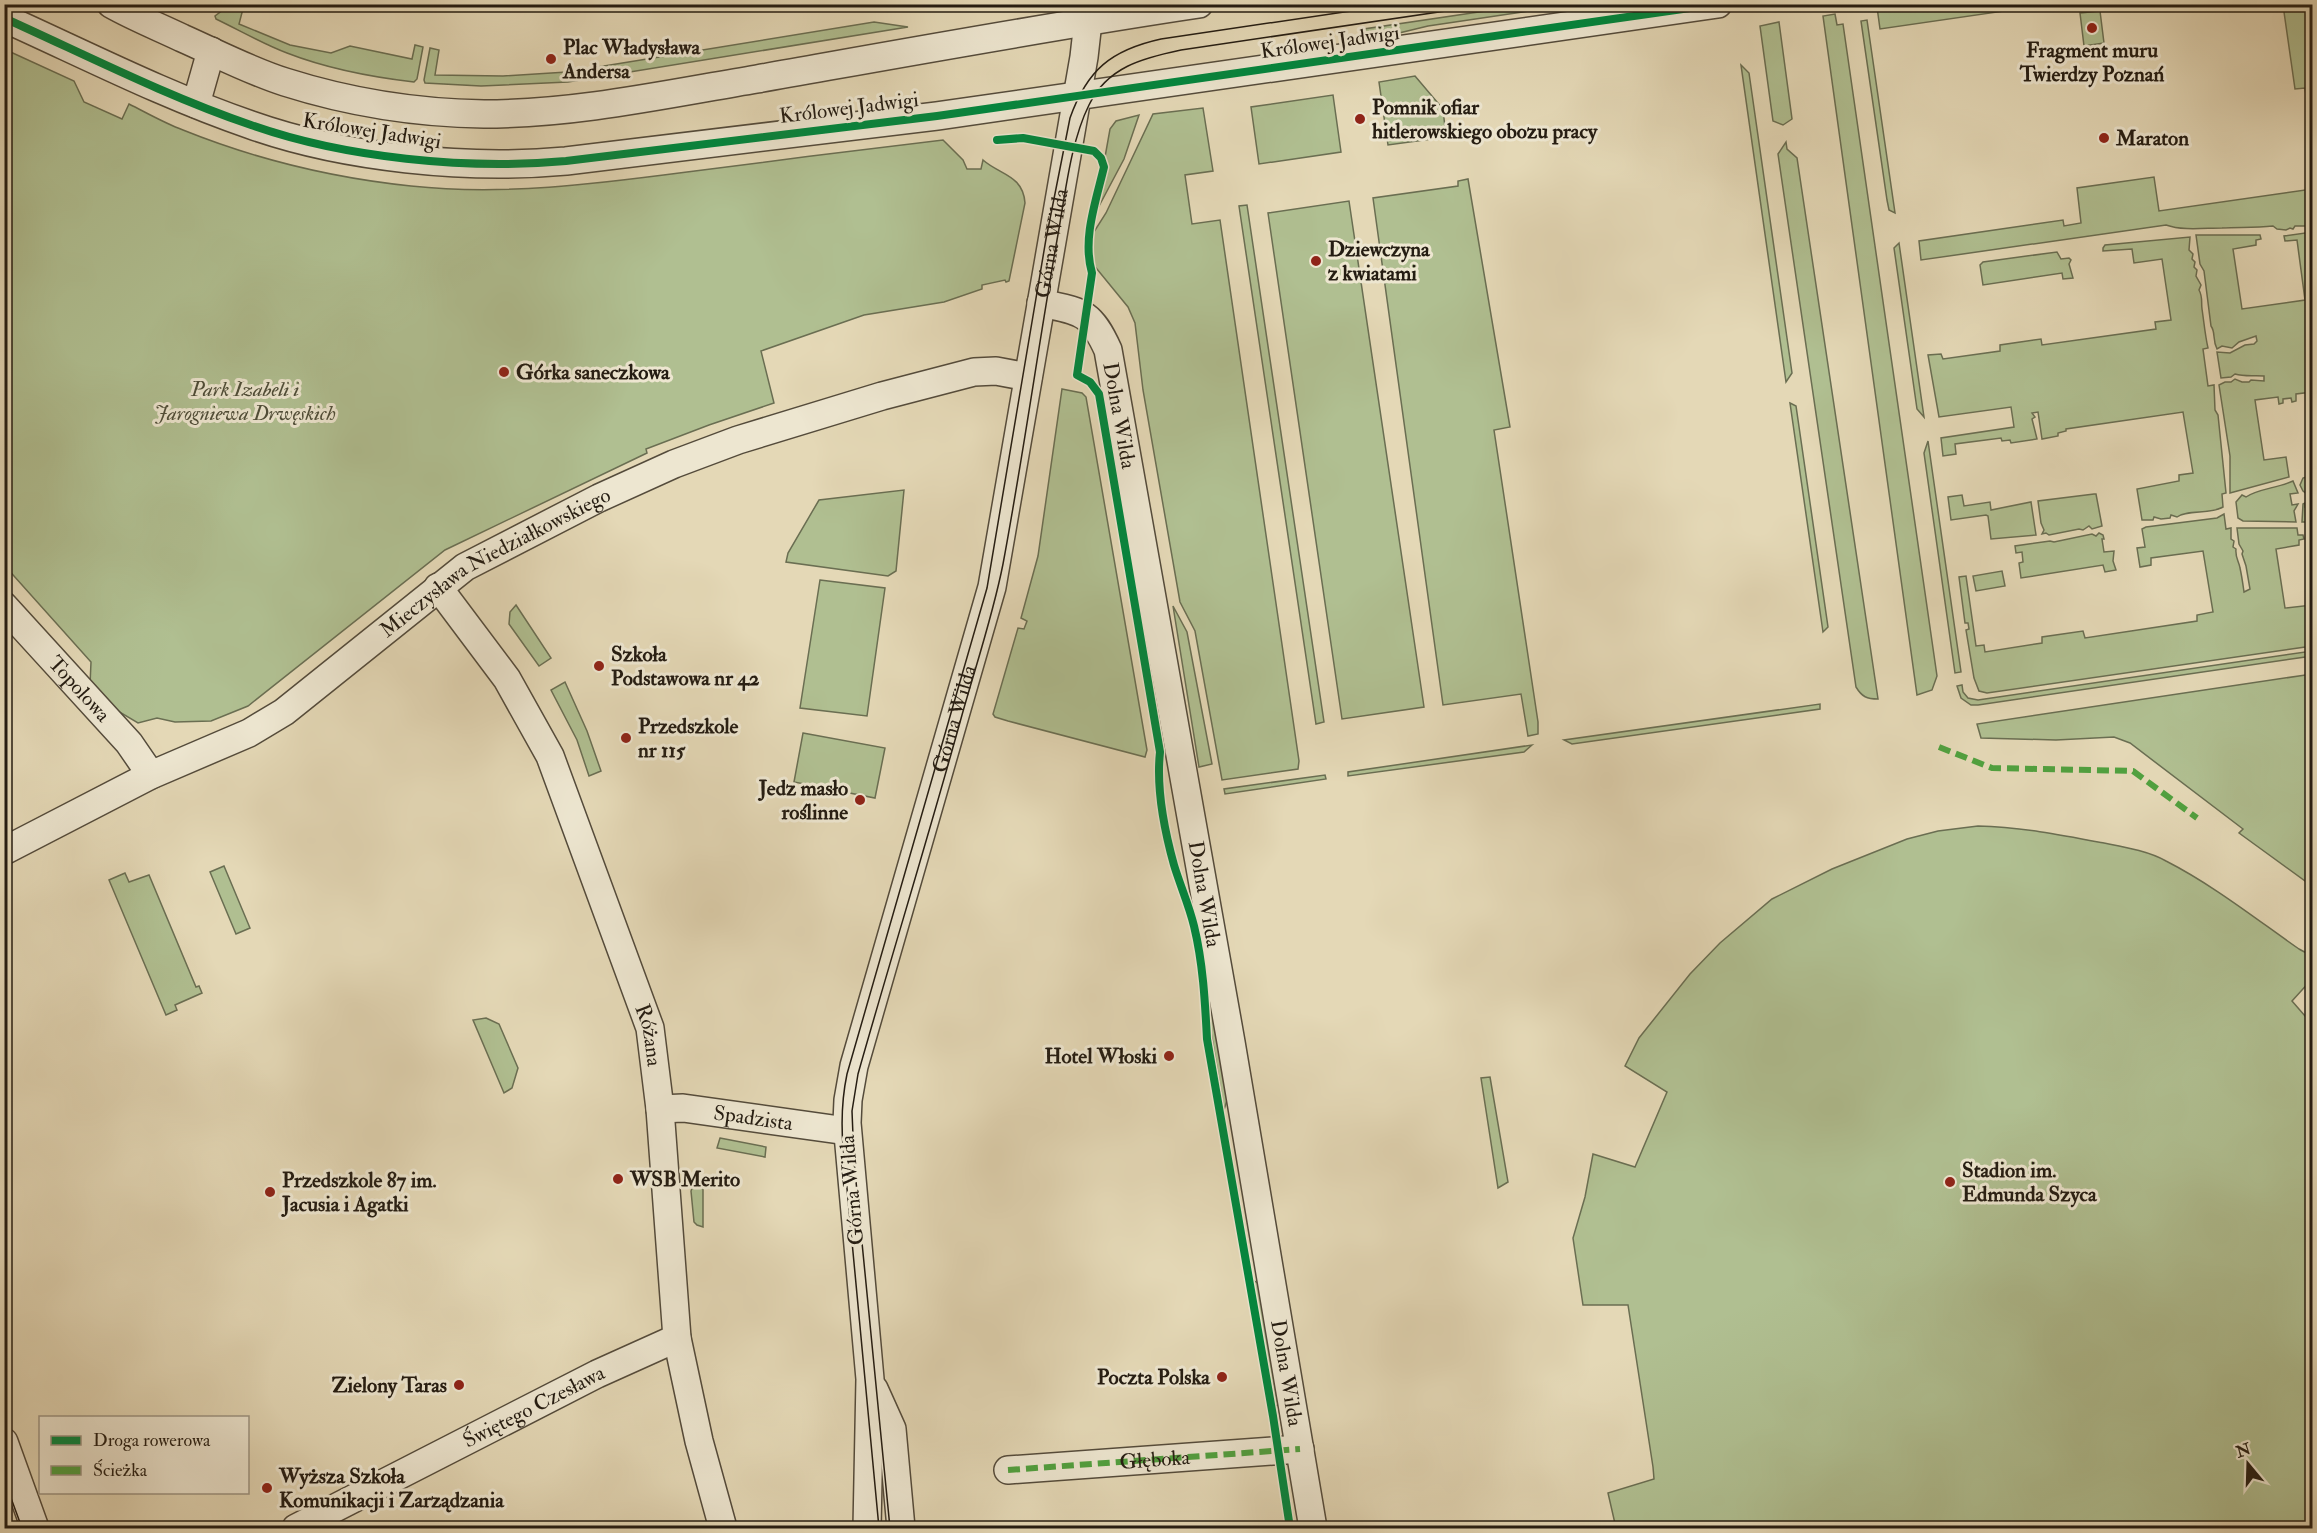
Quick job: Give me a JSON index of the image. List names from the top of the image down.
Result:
{
  "streets": {
    "street": [
      "Królowej Jadwigi",
      "Górna Wilda",
      "Dolna Wilda",
      "Mieczysława Niedziałkowskiego",
      "Topolowa",
      "Różana",
      "Spadzista",
      "Świętego Czesława",
      "Głęboka"
    ]
  },
  "crossings": [
    ["Królowej Jadwigi", "Górna Wilda"],
    ["Górna Wilda", "Dolna Wilda"],
    ["Górna Wilda", "Mieczysława Niedziałkowskiego"],
    ["Górna Wilda", "Spadzista"],
    ["Dolna Wilda", "Głęboka"],
    ["Mieczysława Niedziałkowskiego", "Topolowa"],
    ["Mieczysława Niedziałkowskiego", "Różana"],
    ["Różana", "Spadzista"],
    ["Różana", "Świętego Czesława"]
  ],
  "parks": ["Park Izabeli i Jarogniewa Drwęskich"],
  "places": [
    "Fragment muru Twierdzy Poznań",
    "Plac Władysława Andersa",
    "Pomnik ofiar hitlerowskiego obozu pracy",
    "Maraton",
    "Dziewczyna z kwiatami",
    "Górka saneczkowa",
    "Szkoła Podstawowa nr 42",
    "Przedszkole nr 115",
    "Jedz masło roślinne",
    "Hotel Włoski",
    "WSB Merito",
    "Stadion im. Edmunda Szyca",
    "Przedszkole 87 im. Jacusia i Agatki",
    "Poczta Polska",
    "Zielony Taras",
    "Wyższa Szkoła Komunikacji i Zarządzania"
  ],
  "legend": ["Droga rowerowa", "Ścieżka"],
  "north": "top"
}
